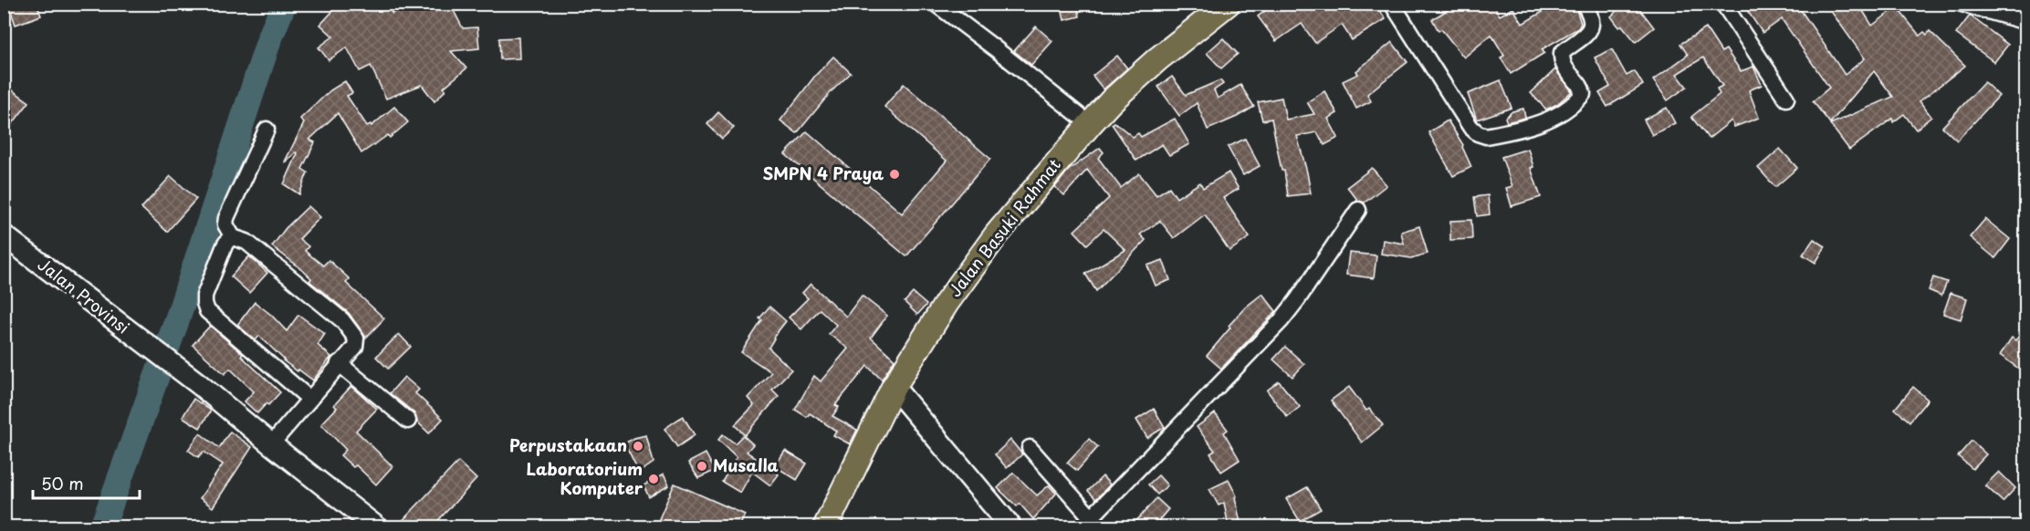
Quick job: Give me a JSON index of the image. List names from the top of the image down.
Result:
{
  "streets": {
    "main road": ["Jalan Basuki Rahmat", "Jalan Provinsi"]
  },
  "places": [
    "SMPN 4 Praya",
    "Perpustakaan",
    "Musalla",
    "Laboratorium Komputer"
  ],
  "scale_bar": "50 m"
}
